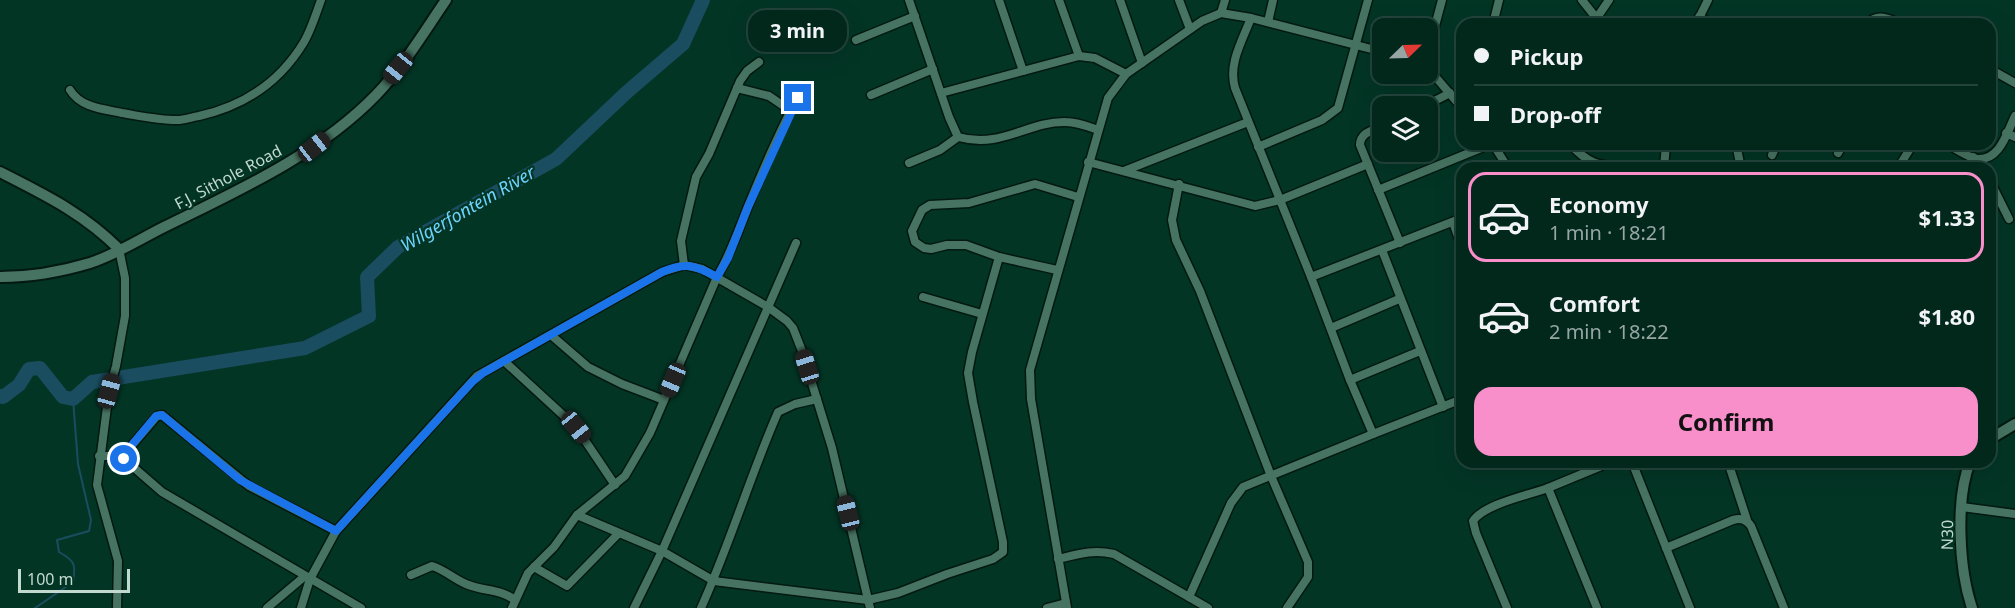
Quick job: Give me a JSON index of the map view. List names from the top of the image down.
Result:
{
  "streets": {
    "street": ["F.J. Sithole Road", "N30"]
  },
  "water": ["Wilgerfontein River"],
  "scale_bar": "100 m",
  "north": "top right",
  "page": {
    "bubble": "3 min",
    "banner": ["Pickup", "Drop-off"],
    "list": [
      {
        "name": "Economy",
        "note": "1 min · 18:21",
        "value": "$1.33"
      },
      {
        "name": "Comfort",
        "note": "2 min · 18:22",
        "value": "$1.80"
      }
    ],
    "buttons": "Confirm",
    "scale": "100 m"
  }
}
